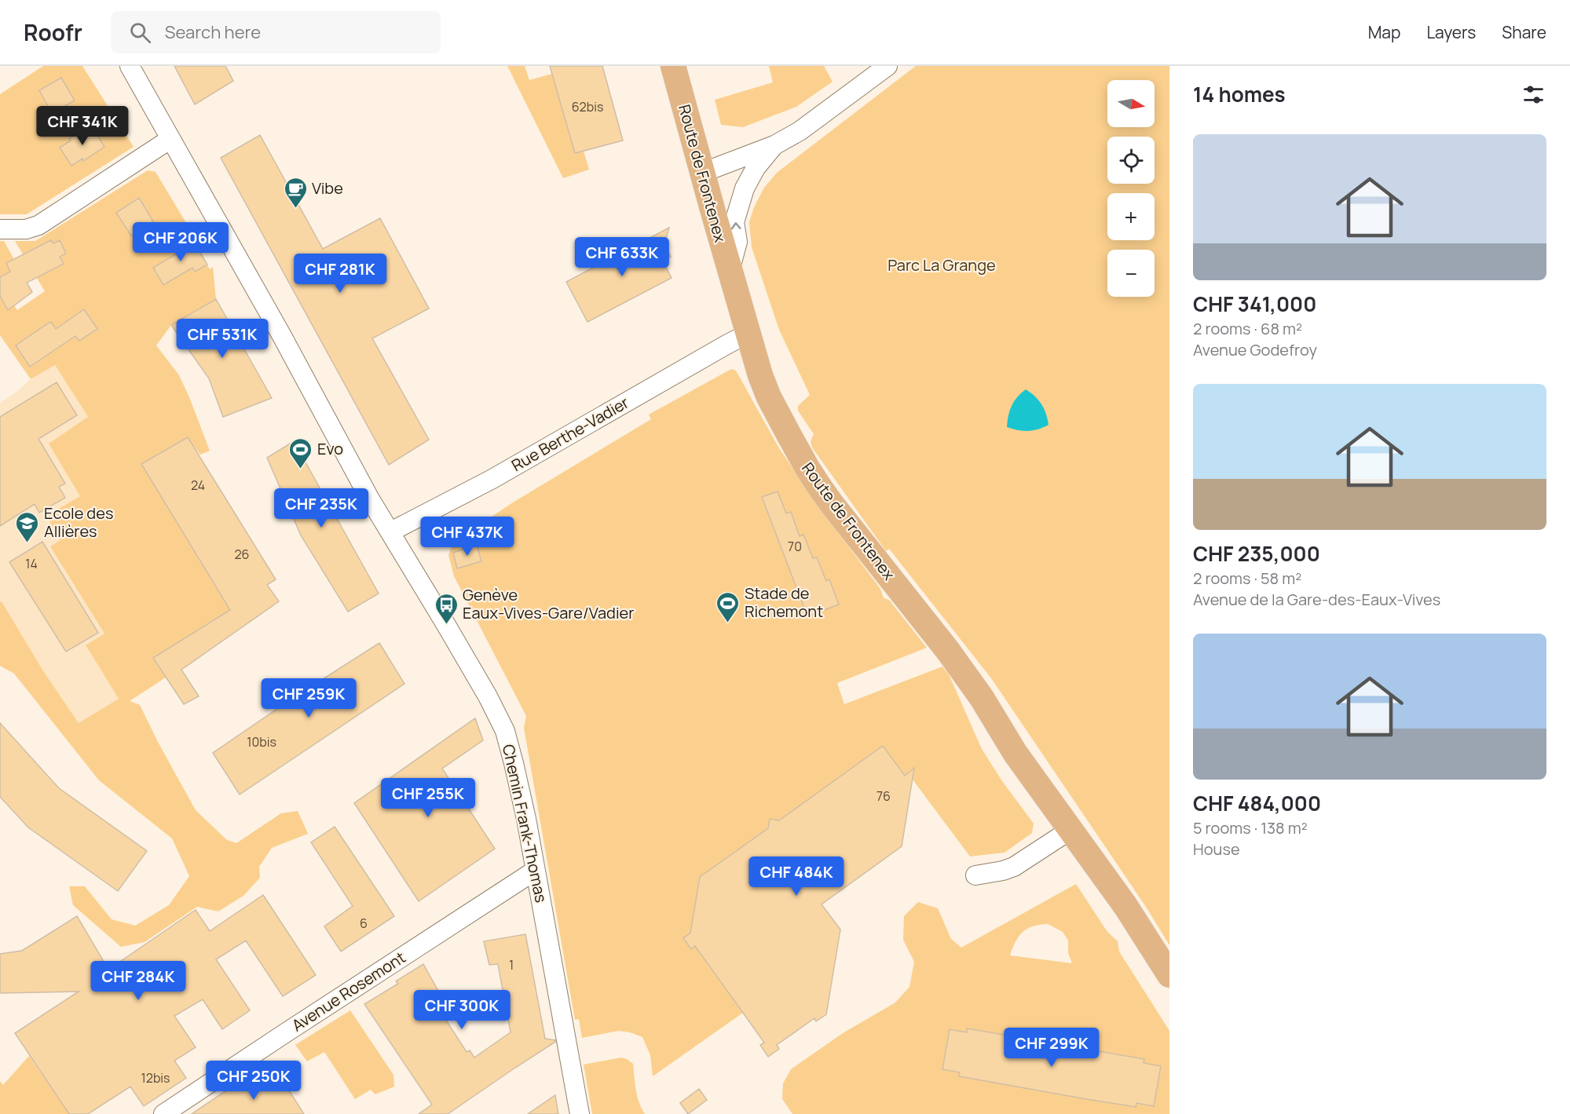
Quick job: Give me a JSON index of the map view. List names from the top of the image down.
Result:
{
  "streets": {
    "main road": ["Route de Frontenex"],
    "street": ["Rue Berthe-Vadier", "Chemin Frank-Thomas", "Avenue Rosemont"]
  },
  "crossings": [
    ["Route de Frontenex", "Rue Berthe-Vadier"],
    ["Rue Berthe-Vadier", "Chemin Frank-Thomas"],
    ["Chemin Frank-Thomas", "Avenue Rosemont"]
  ],
  "parks": ["Parc La Grange"],
  "places": {
    "cafe": ["Vibe"],
    "sports": ["Evo", "Stade de Richemont"],
    "school or university": ["Ecole des Allières"],
    "bus stop": ["Genève Eaux-Vives-Gare/Vadier"]
  },
  "house_numbers": [
    "62bis",
    "24",
    "70",
    "26",
    "14",
    "10bis",
    "76",
    "6",
    "1",
    "12bis"
  ],
  "north": "right",
  "page": {
    "header": "Roofr",
    "search": "Search here",
    "nav": ["Map", "Layers", "Share"],
    "heading": "14 homes",
    "map_buttons": ["+", "−"],
    "price": [
      "CHF 341K",
      "CHF 206K",
      "CHF 633K",
      "CHF 281K",
      "CHF 531K",
      "CHF 235K",
      "CHF 437K",
      "CHF 259K",
      "CHF 255K",
      "CHF 484K",
      "CHF 284K",
      "CHF 300K",
      "CHF 299K",
      "CHF 250K"
    ],
    "list": [
      {
        "name": "CHF 341,000",
        "note": "2 rooms · 68 m² · Avenue Godefroy"
      },
      {
        "name": "CHF 235,000",
        "note": "2 rooms · 58 m² · Avenue de la Gare-des-Eaux-Vives"
      },
      {
        "name": "CHF 484,000",
        "note": "5 rooms · 138 m² · House"
      }
    ]
  }
}
